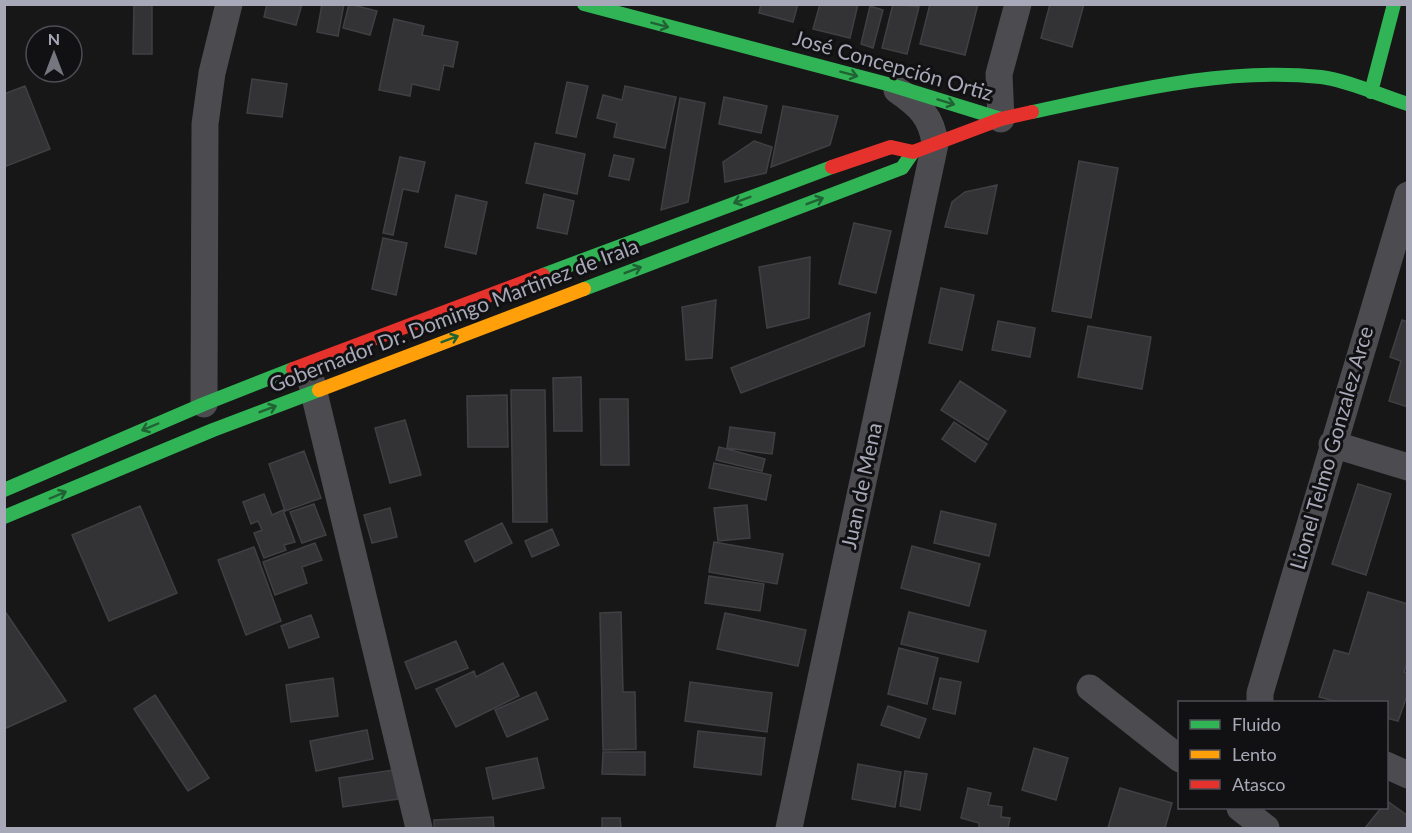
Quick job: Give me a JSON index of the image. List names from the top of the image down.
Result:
{
  "streets": {
    "street": [
      "José Concepción Ortiz",
      "Gobernador Dr. Domingo Martinez de Irala",
      "Lionel Telmo Gonzalez Arce",
      "Juan de Mena"
    ]
  },
  "crossings": [
    ["José Concepción Ortiz", "Gobernador Dr. Domingo Martinez de Irala"],
    ["Gobernador Dr. Domingo Martinez de Irala", "Juan de Mena"]
  ],
  "one_way": ["José Concepción Ortiz"],
  "legend": ["Fluido", "Lento", "Atasco"],
  "north": "top"
}
